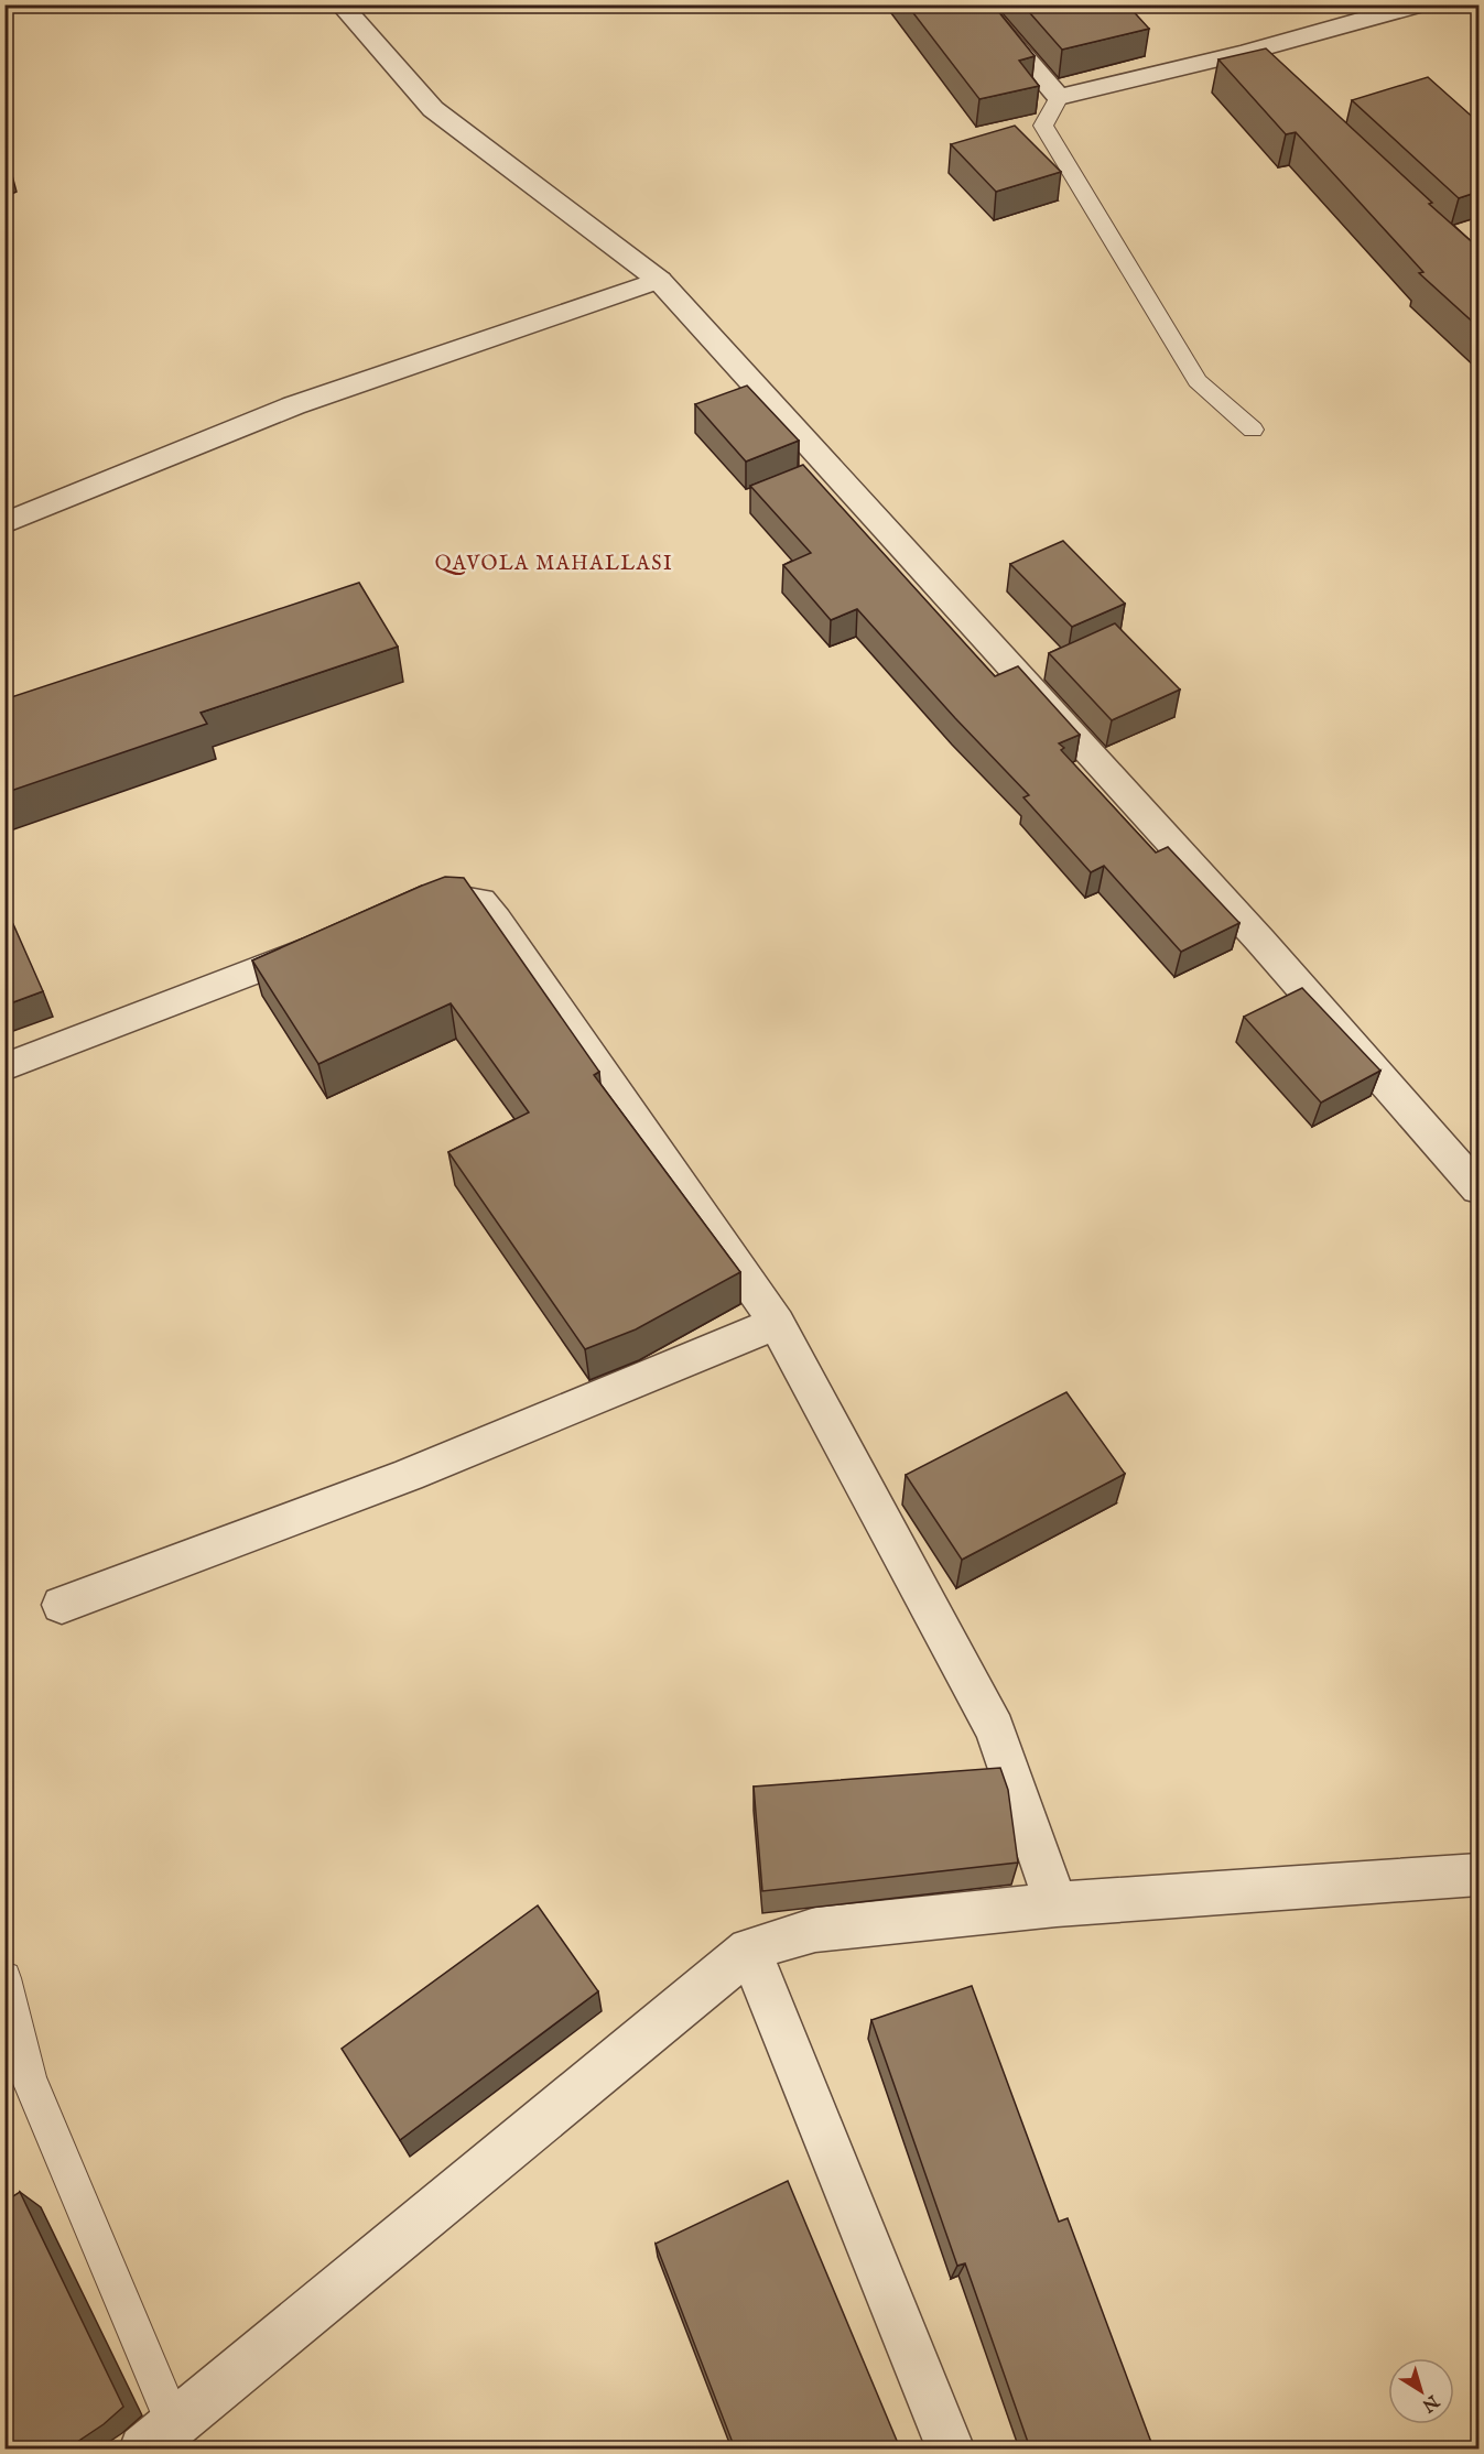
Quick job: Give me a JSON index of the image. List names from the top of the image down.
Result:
{
  "districts": ["QAVOLA MAHALLASI"],
  "north": "bottom right"
}
